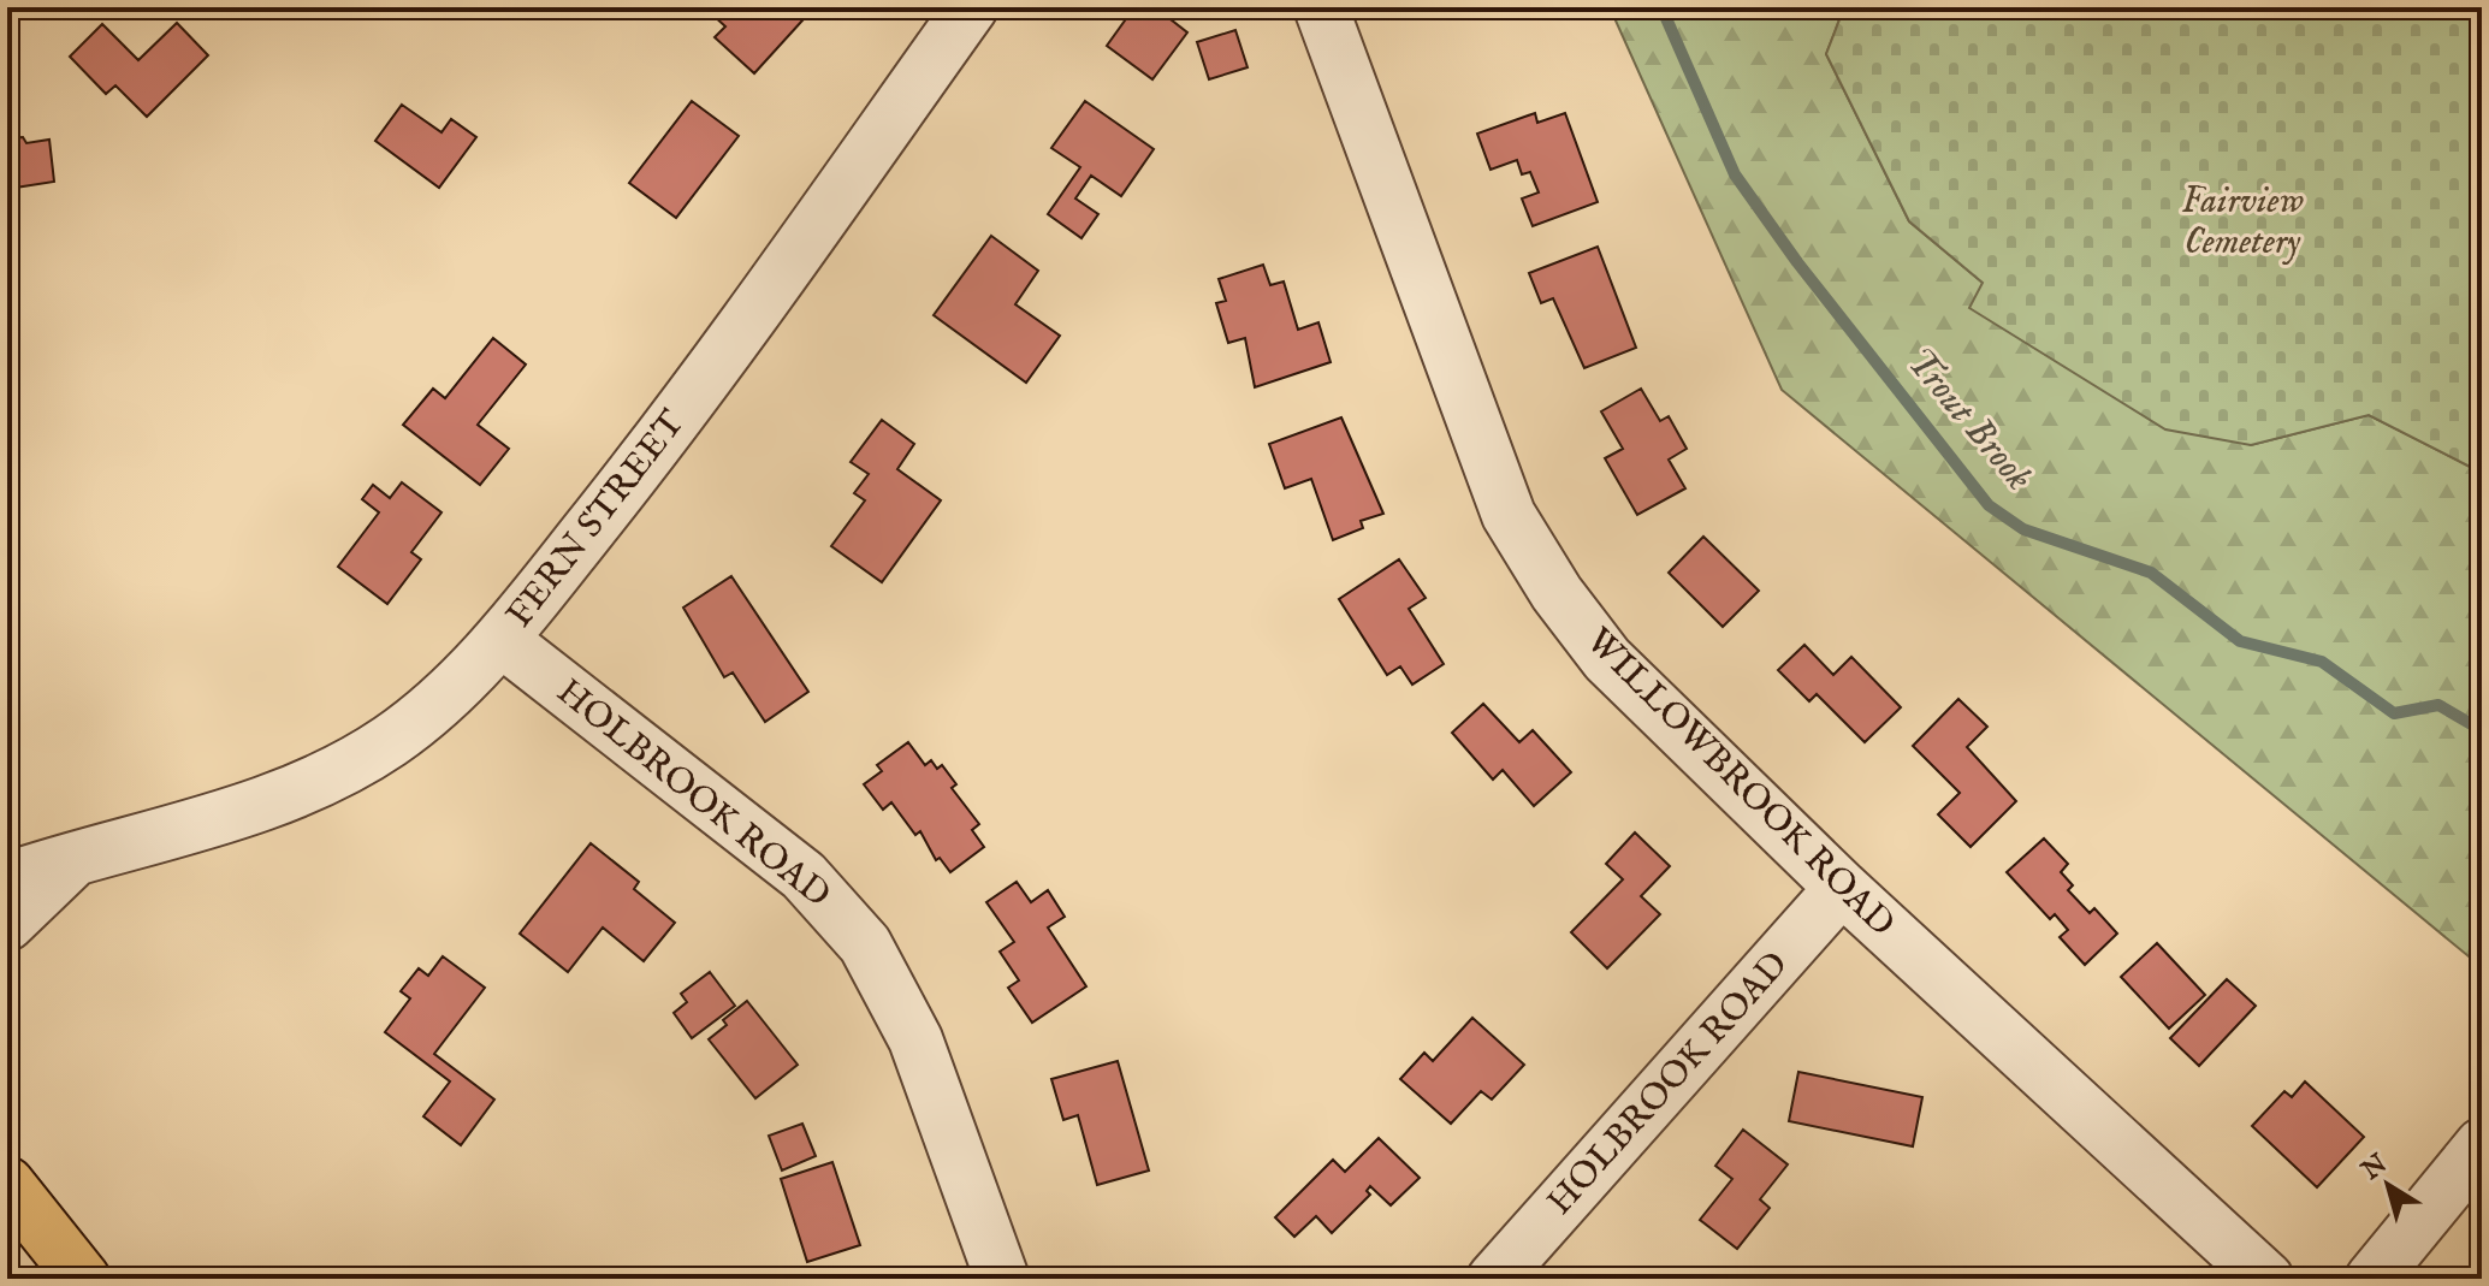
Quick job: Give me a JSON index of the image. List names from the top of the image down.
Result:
{
  "streets": {
    "street": ["FERN STREET", "WILLOWBROOK ROAD", "HOLBROOK ROAD"]
  },
  "crossings": [
    ["FERN STREET", "HOLBROOK ROAD"],
    ["WILLOWBROOK ROAD", "HOLBROOK ROAD"]
  ],
  "water": ["Trout Brook"],
  "parks": ["Fairview Cemetery"],
  "north": "top left"
}
